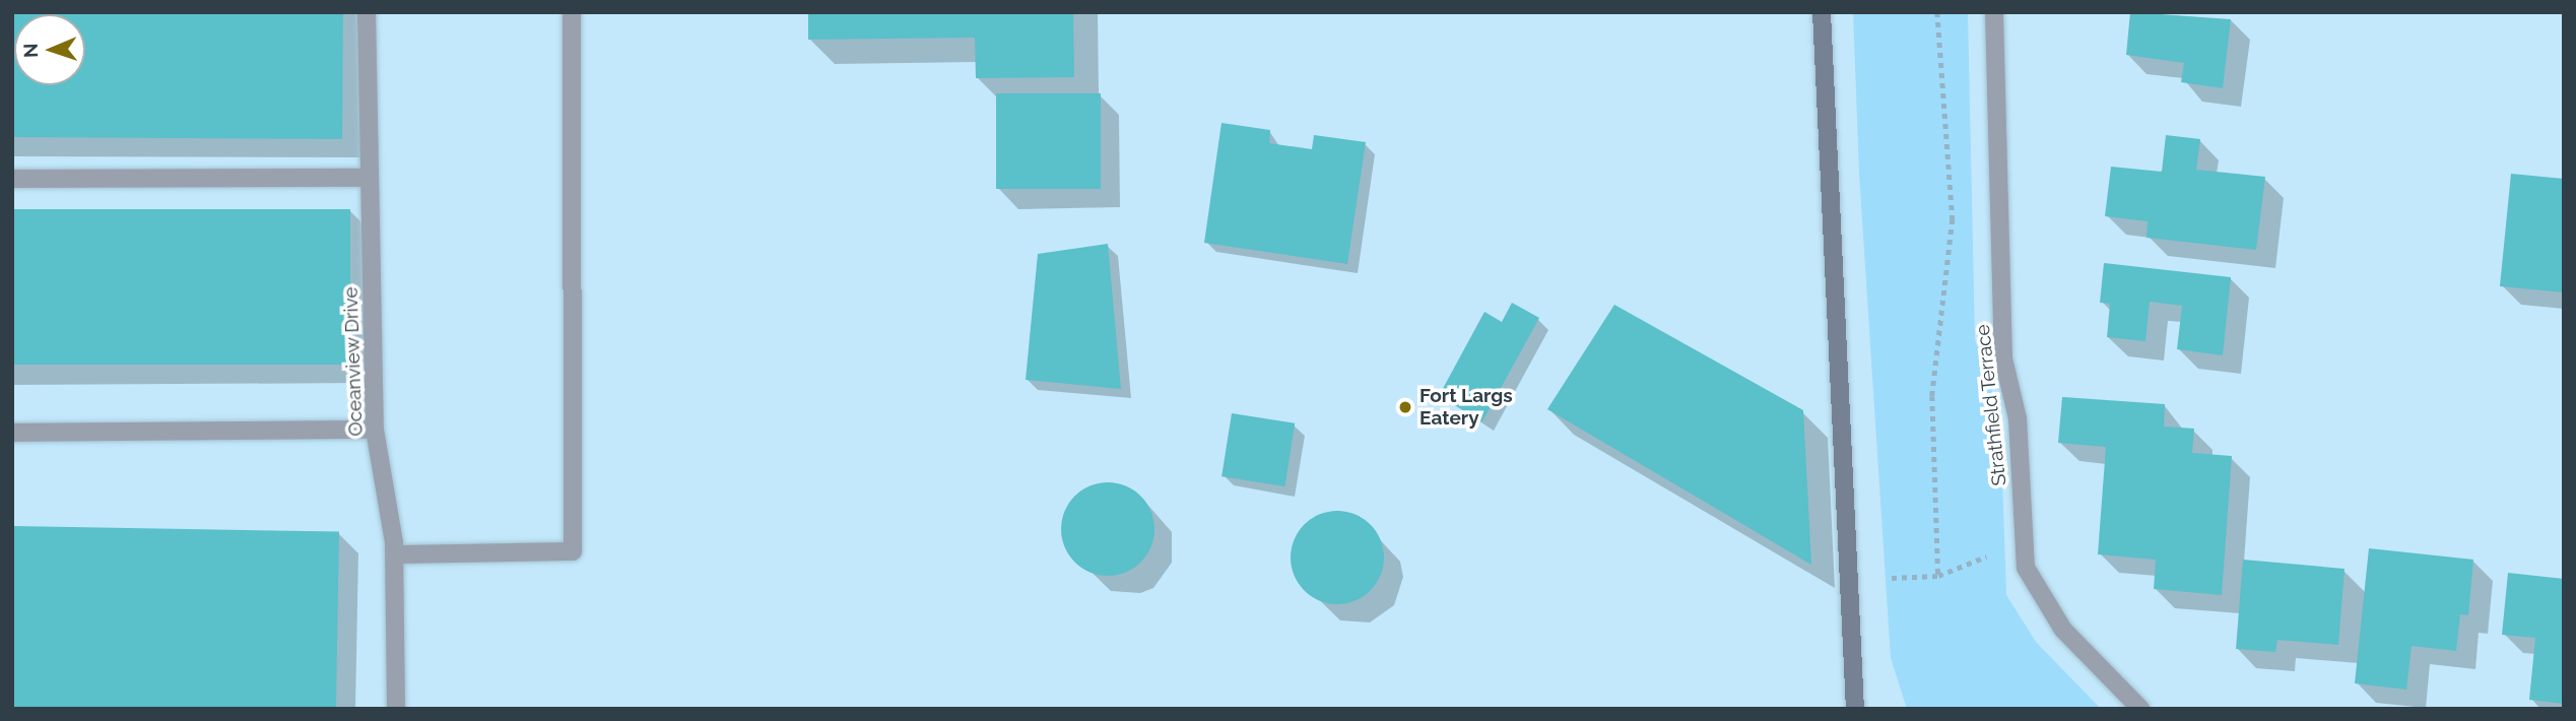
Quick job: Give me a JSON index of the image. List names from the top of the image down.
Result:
{
  "streets": {
    "street": ["Oceanview Drive", "Strathfield Terrace"]
  },
  "places": ["Fort Largs Eatery"],
  "north": "left"
}
